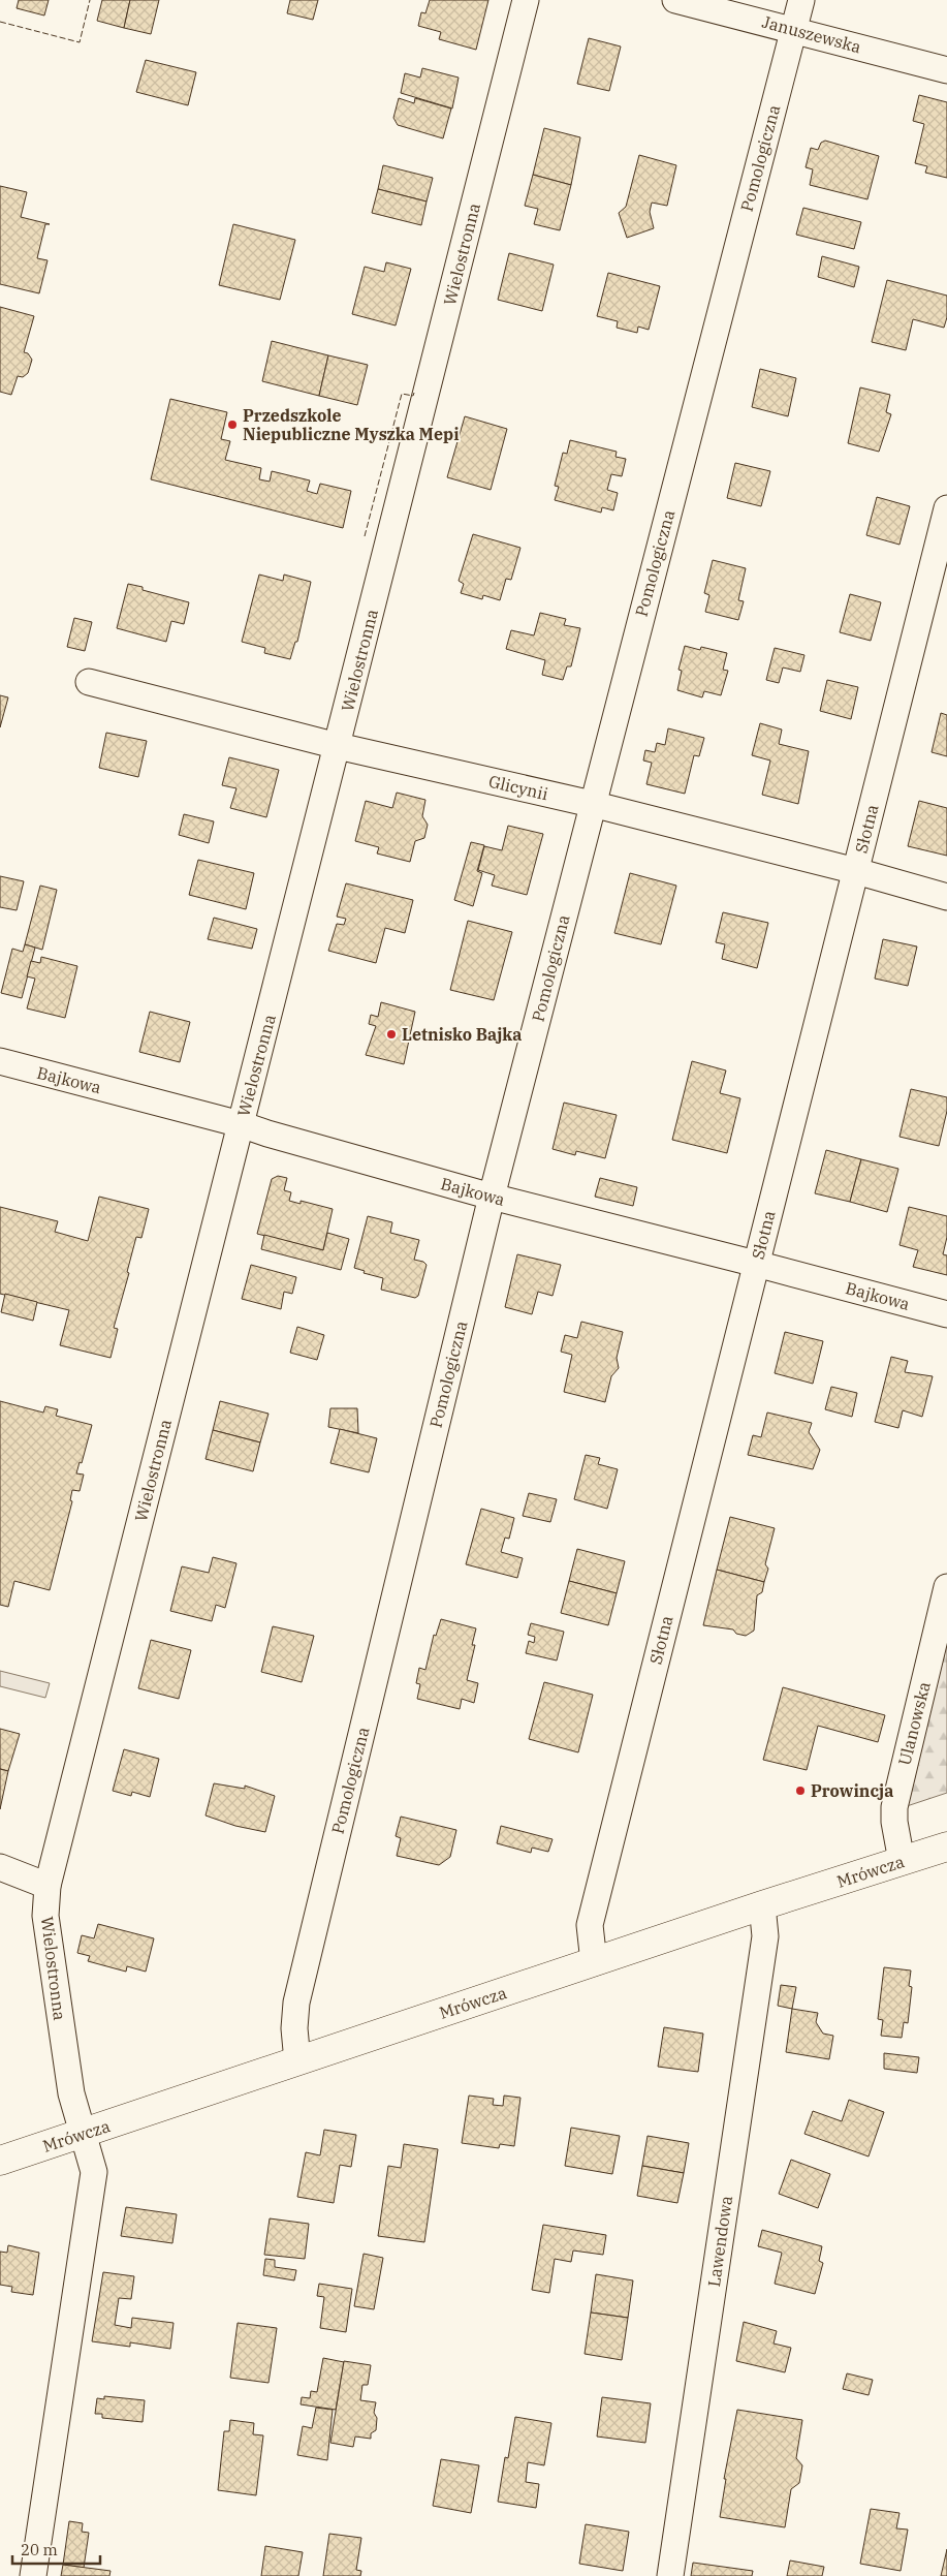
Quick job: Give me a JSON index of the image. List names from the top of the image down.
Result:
{
  "streets": {
    "street": [
      "Januszewska",
      "Pomologiczna",
      "Wielostronna",
      "Glicynii",
      "Słotna",
      "Bajkowa",
      "Ulanowska",
      "Mrówcza",
      "Lawendowa"
    ]
  },
  "crossings": [
    ["Januszewska", "Pomologiczna"],
    ["Pomologiczna", "Glicynii"],
    ["Pomologiczna", "Bajkowa"],
    ["Pomologiczna", "Mrówcza"],
    ["Wielostronna", "Glicynii"],
    ["Wielostronna", "Bajkowa"],
    ["Wielostronna", "Mrówcza"],
    ["Glicynii", "Słotna"],
    ["Słotna", "Bajkowa"],
    ["Słotna", "Mrówcza"],
    ["Ulanowska", "Mrówcza"],
    ["Mrówcza", "Lawendowa"]
  ],
  "places": ["Przedszkole Niepubliczne Myszka Mepi", "Letnisko Bajka", "Prowincja"],
  "scale_bar": "20 m"
}
